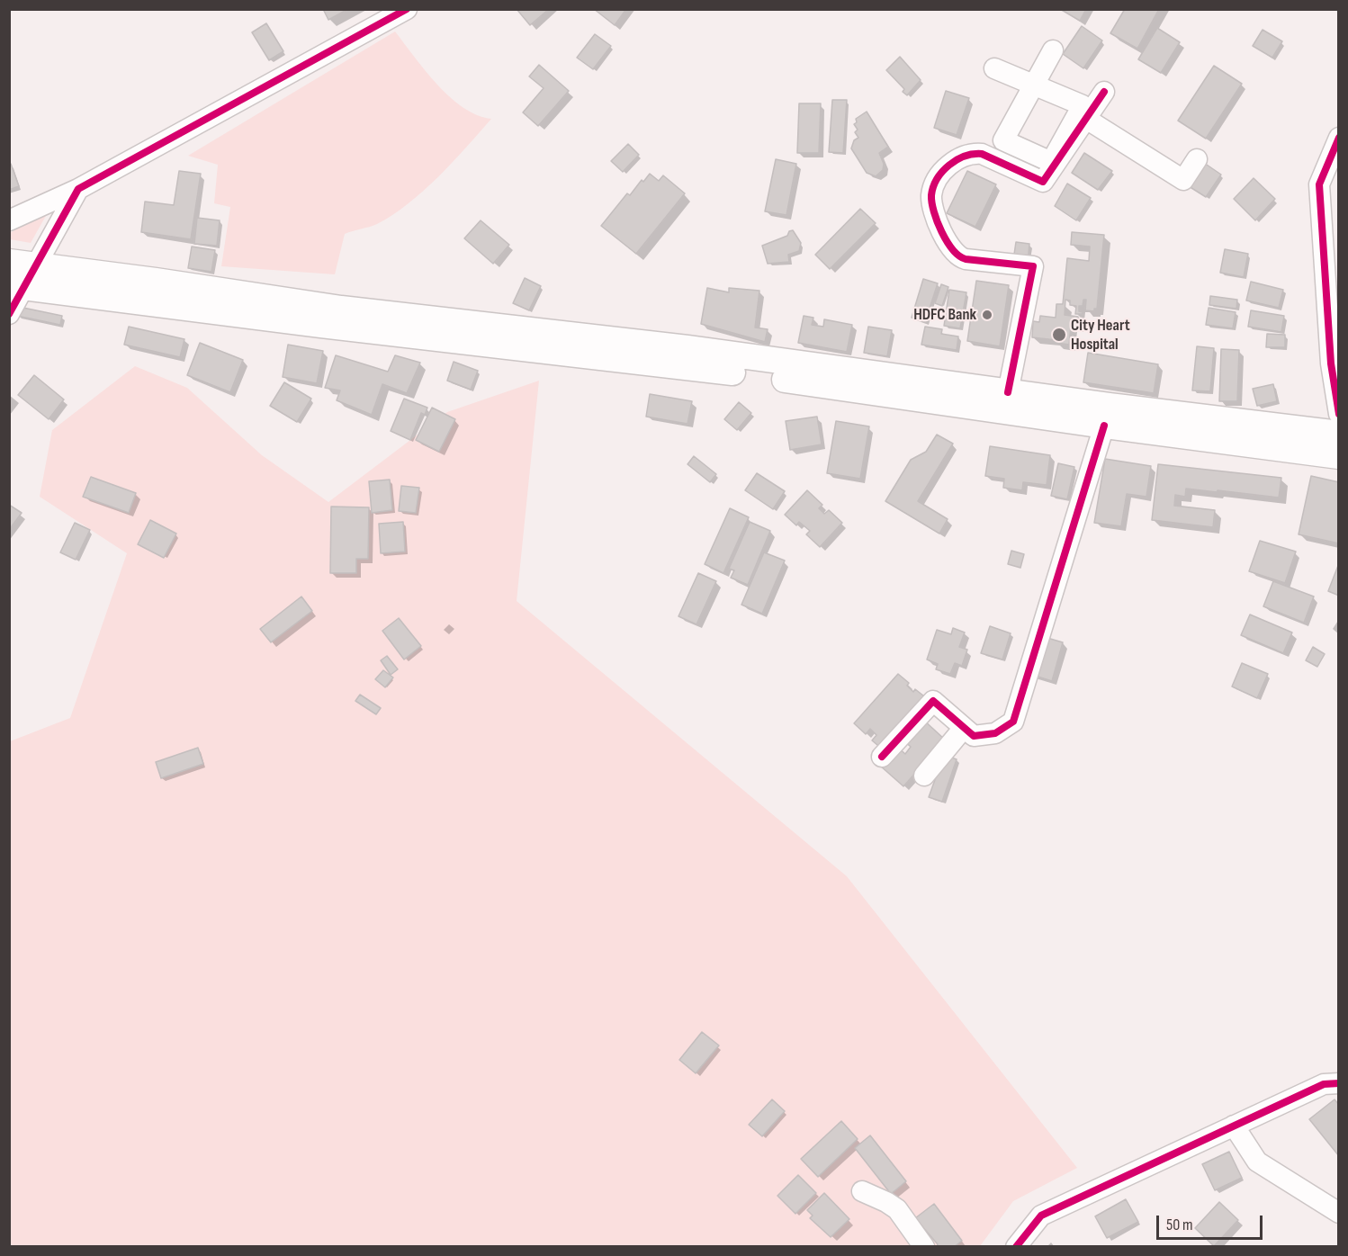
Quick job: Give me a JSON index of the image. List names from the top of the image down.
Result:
{
  "places": ["HDFC Bank", "City Heart Hospital"],
  "scale_bar": "50 m"
}
